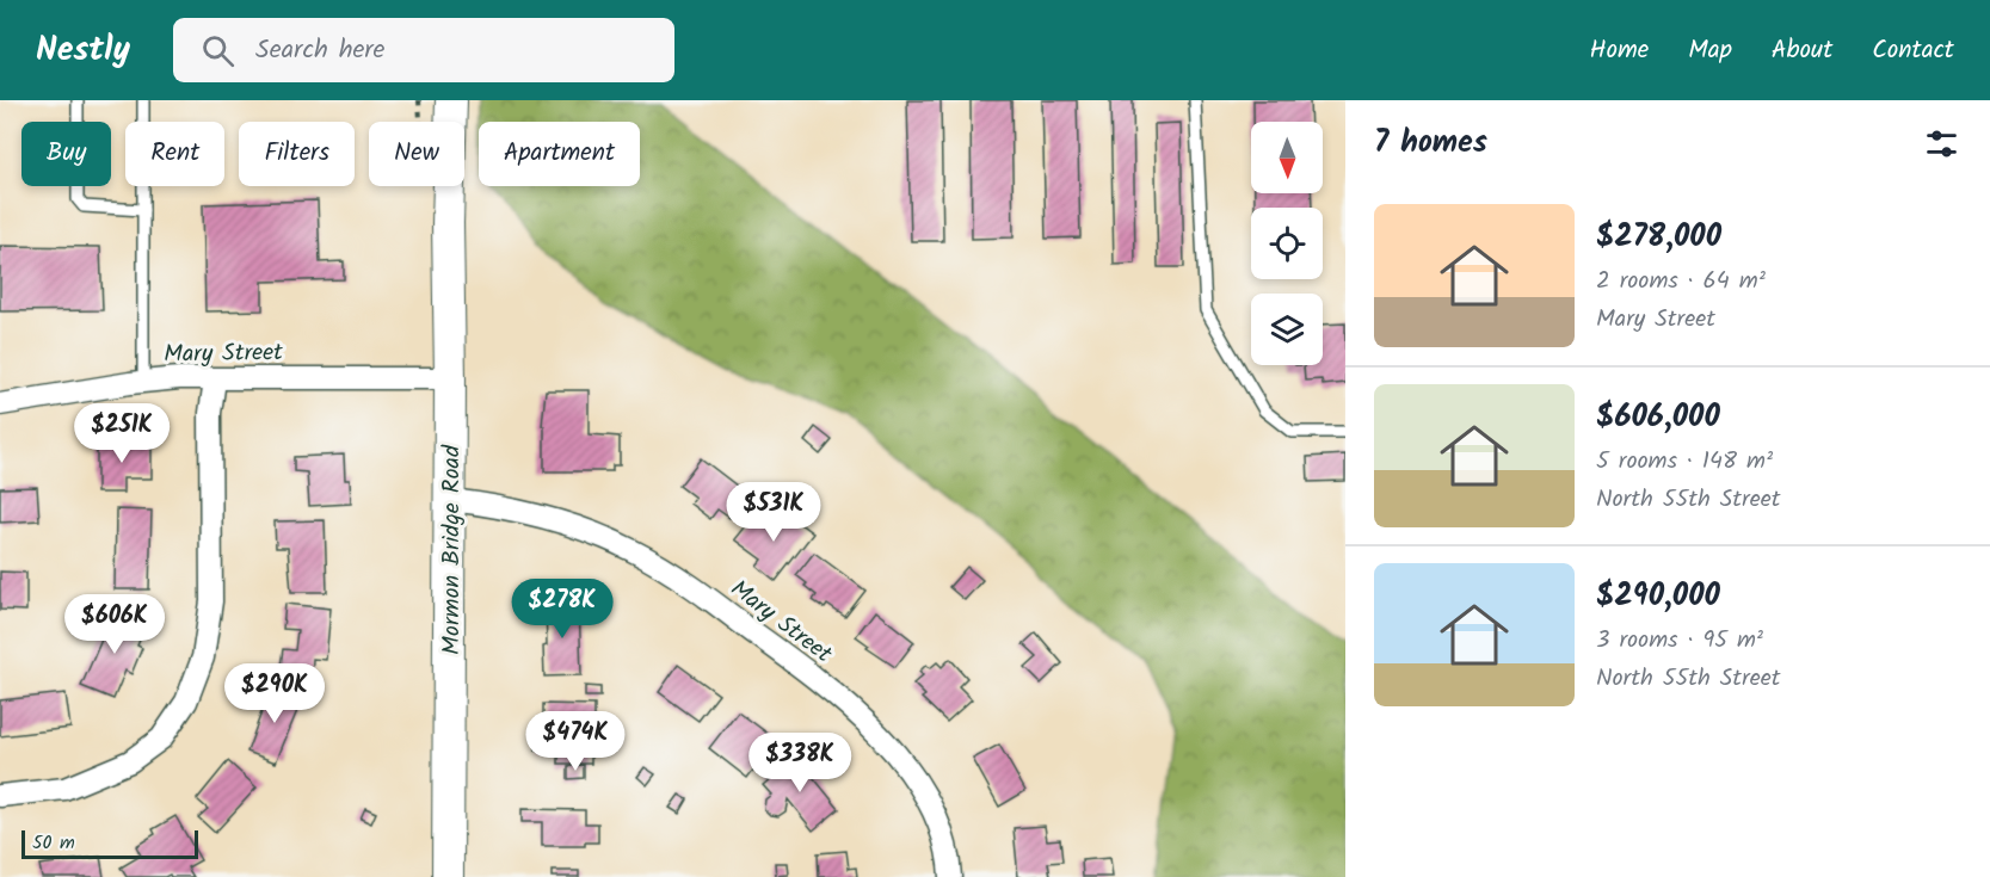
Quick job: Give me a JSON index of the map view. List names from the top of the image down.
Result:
{
  "streets": {
    "main road": ["Mormon Bridge Road"],
    "street": ["Mary Street"]
  },
  "crossings": [
    ["Mary Street", "Mormon Bridge Road"]
  ],
  "scale_bar": "50 m",
  "north": "bottom",
  "page": {
    "header": "Nestly",
    "search": "Search here",
    "nav": [
      "Home",
      "Map",
      "About",
      "Contact"
    ],
    "heading": "7 homes",
    "chip": [
      "Buy",
      "Rent",
      "Filters",
      "New",
      "Apartment"
    ],
    "list": [
      {
        "name": "$278,000",
        "note": "2 rooms · 64 m² · Mary Street"
      },
      {
        "name": "$606,000",
        "note": "5 rooms · 148 m² · North 55th Street"
      },
      {
        "name": "$290,000",
        "note": "3 rooms · 95 m² · North 55th Street"
      }
    ],
    "price": [
      "$251K",
      "$531K",
      "$278K",
      "$606K",
      "$290K",
      "$474K",
      "$338K"
    ],
    "scale": "50 m"
  }
}
